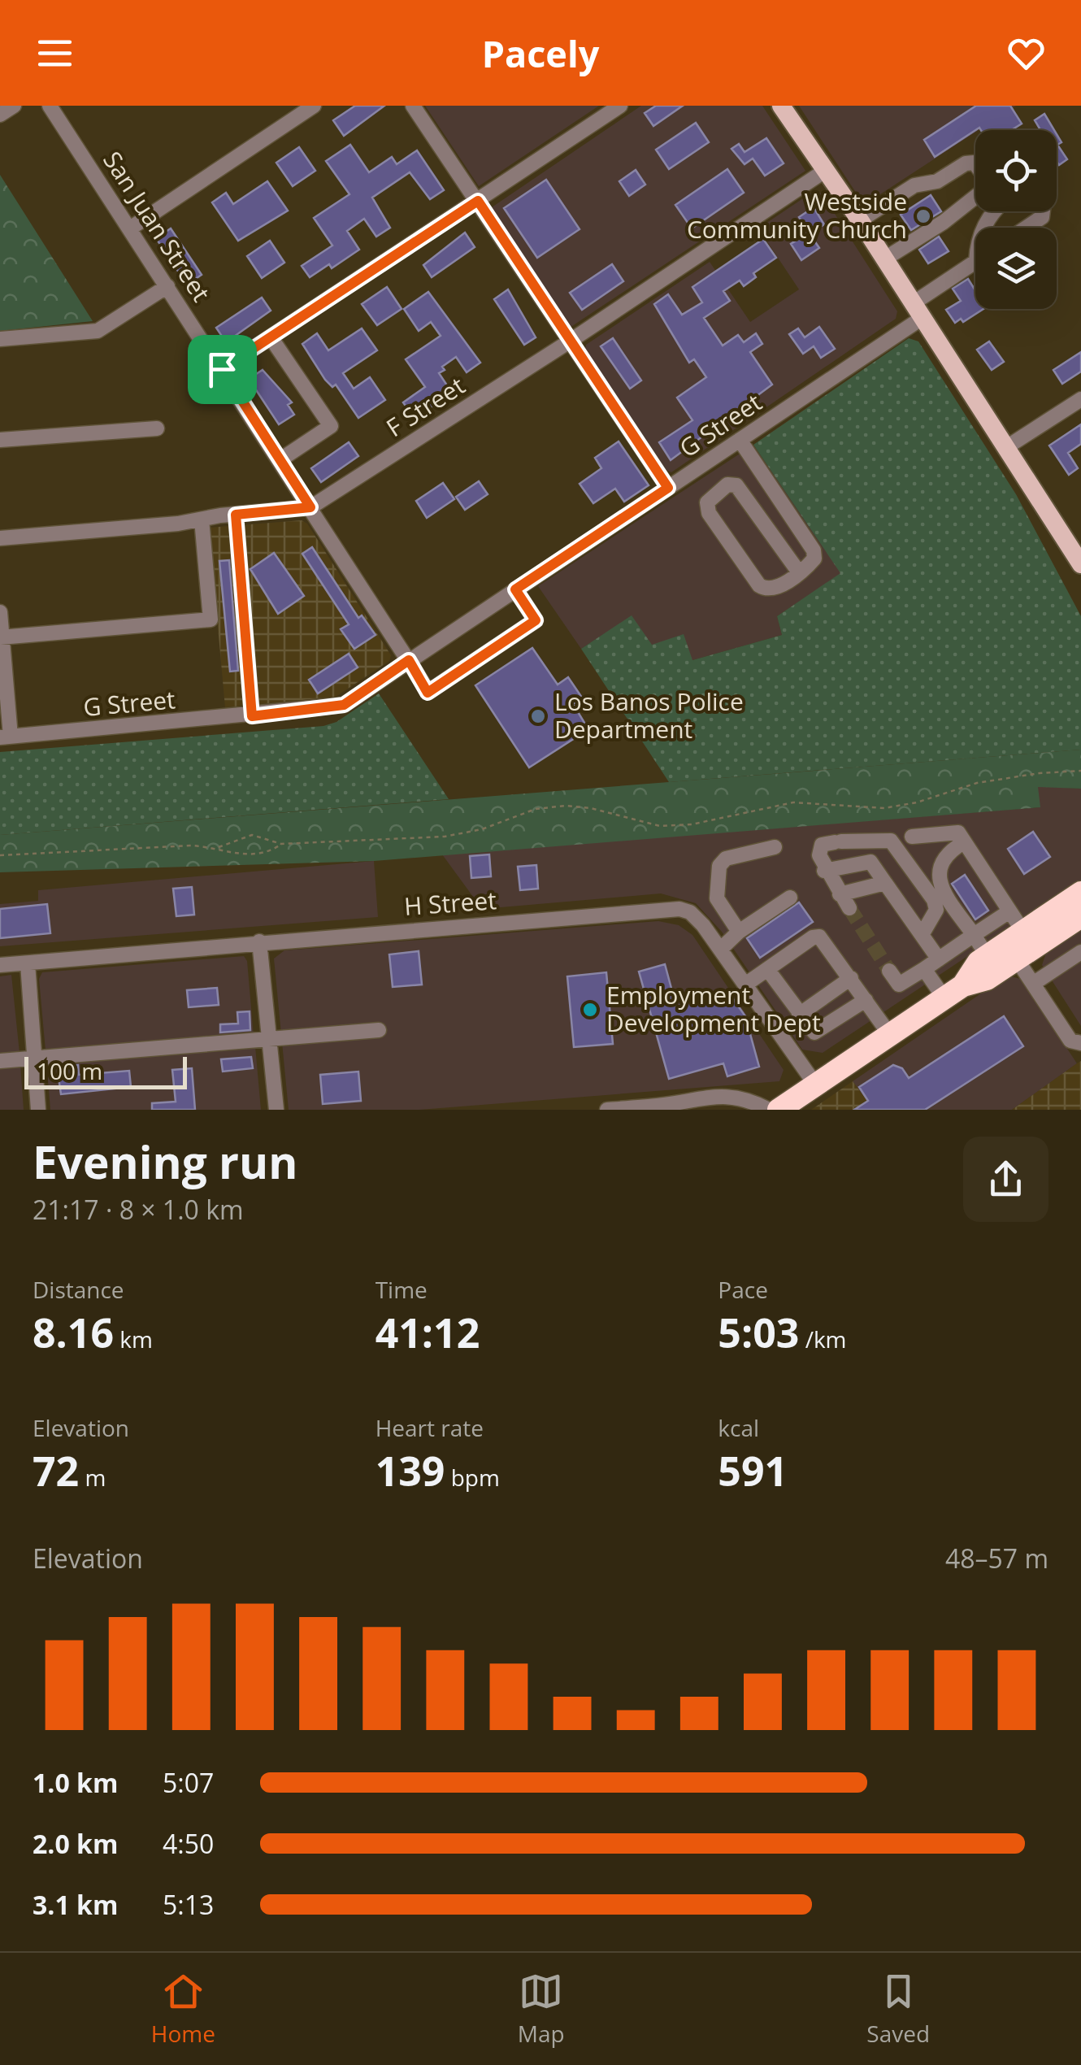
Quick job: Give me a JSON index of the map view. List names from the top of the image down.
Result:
{
  "streets": {
    "street": [
      "San Juan Street",
      "F Street",
      "G Street",
      "H Street"
    ]
  },
  "crossings": [
    ["San Juan Street", "F Street"],
    ["San Juan Street", "G Street"]
  ],
  "places": ["Westside Community Church", "Los Banos Police Department", "Employment Development Dept"],
  "scale_bar": "100 m",
  "page": {
    "header": "Pacely",
    "scale": "100 m",
    "heading": ["Evening run", "21:17 · 8 × 1.0 km"],
    "stats": [
      ["Distance", "8.16 km"],
      ["Time", "41:12"],
      ["Pace", "5:03 /km"],
      ["Elevation", "72 m"],
      ["Heart rate", "139 bpm"],
      ["kcal", "591"]
    ],
    "chart": ["Elevation", "48–57 m"],
    "list": [
      {
        "name": "1.0 km",
        "note": "5:07"
      },
      {
        "name": "2.0 km",
        "note": "4:50"
      },
      {
        "name": "3.1 km",
        "note": "5:13"
      }
    ],
    "tabs": ["Home", "Map", "Saved"]
  }
}
